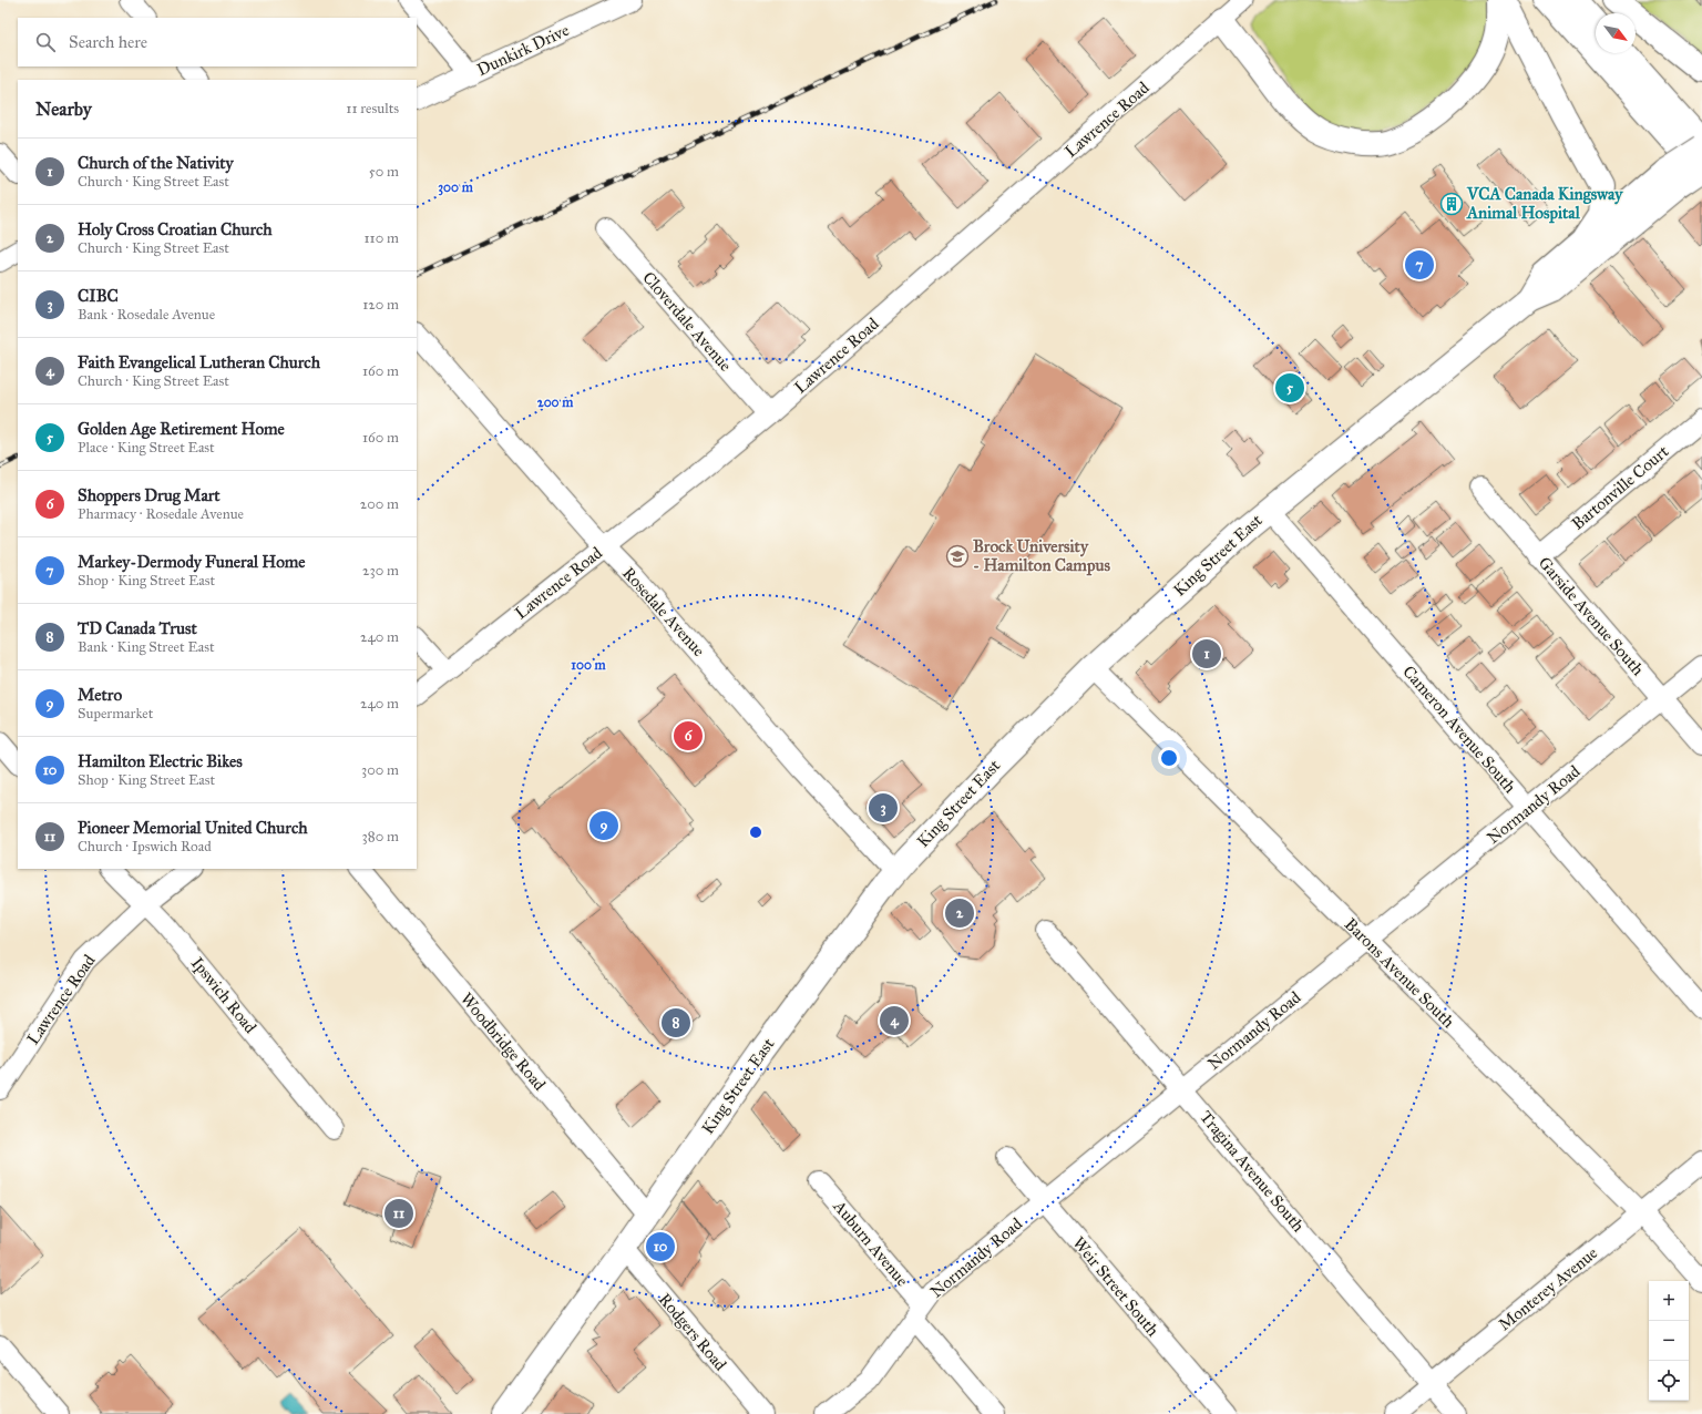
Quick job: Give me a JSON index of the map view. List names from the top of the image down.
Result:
{
  "streets": {
    "main road": ["King Street East"],
    "street": [
      "Dunkirk Drive",
      "Lawrence Road",
      "Cloverdale Avenue",
      "Bartonville Court",
      "Rosedale Avenue",
      "Garside Avenue South",
      "Cameron Avenue South",
      "Normandy Road",
      "Barons Avenue South",
      "Ipswich Road",
      "Woodbridge Road",
      "Tragina Avenue South",
      "Auburn Avenue",
      "Weir Street South",
      "Monterey Avenue",
      "Rodgers Road"
    ]
  },
  "crossings": [
    ["Lawrence Road", "Cloverdale Avenue"],
    ["Lawrence Road", "Rosedale Avenue"],
    ["Lawrence Road", "Ipswich Road"],
    ["Bartonville Court", "Garside Avenue South"],
    ["King Street East", "Rosedale Avenue"],
    ["King Street East", "Cameron Avenue South"],
    ["King Street East", "Barons Avenue South"],
    ["King Street East", "Woodbridge Road"],
    ["King Street East", "Rodgers Road"],
    ["Garside Avenue South", "Normandy Road"],
    ["Cameron Avenue South", "Normandy Road"],
    ["Normandy Road", "Barons Avenue South"],
    ["Normandy Road", "Tragina Avenue South"],
    ["Normandy Road", "Auburn Avenue"],
    ["Normandy Road", "Weir Street South"],
    ["Barons Avenue South", "Monterey Avenue"],
    ["Tragina Avenue South", "Monterey Avenue"]
  ],
  "places": {
    "building": ["VCA Canada Kingsway Animal Hospital"],
    "school or university": ["Brock University - Hamilton Campus"]
  },
  "north": "bottom right",
  "page": {
    "search": "Search here",
    "heading": ["Nearby", "11 results"],
    "list": [
      {
        "mark": "1",
        "name": "Church of the Nativity",
        "note": "Church · King Street East",
        "value": "50 m"
      },
      {
        "mark": "2",
        "name": "Holy Cross Croatian Church",
        "note": "Church · King Street East",
        "value": "110 m"
      },
      {
        "mark": "3",
        "name": "CIBC",
        "note": "Bank · Rosedale Avenue",
        "value": "120 m"
      },
      {
        "mark": "4",
        "name": "Faith Evangelical Lutheran Church",
        "note": "Church · King Street East",
        "value": "160 m"
      },
      {
        "mark": "5",
        "name": "Golden Age Retirement Home",
        "note": "Place · King Street East",
        "value": "160 m"
      },
      {
        "mark": "6",
        "name": "Shoppers Drug Mart",
        "note": "Pharmacy · Rosedale Avenue",
        "value": "200 m"
      },
      {
        "mark": "7",
        "name": "Markey-Dermody Funeral Home",
        "note": "Shop · King Street East",
        "value": "230 m"
      },
      {
        "mark": "8",
        "name": "TD Canada Trust",
        "note": "Bank · King Street East",
        "value": "240 m"
      },
      {
        "mark": "9",
        "name": "Metro",
        "note": "Supermarket",
        "value": "240 m"
      },
      {
        "mark": "10",
        "name": "Hamilton Electric Bikes",
        "note": "Shop · King Street East",
        "value": "300 m"
      },
      {
        "mark": "11",
        "name": "Pioneer Memorial United Church",
        "note": "Church · Ipswich Road",
        "value": "380 m"
      }
    ],
    "pins": [
      "7",
      "5",
      "1",
      "6",
      "3",
      "9",
      "2",
      "4",
      "8",
      "11",
      "10"
    ],
    "map_buttons": ["+", "−"]
  },
  "rings": ["300 m", "200 m", "100 m"]
}
